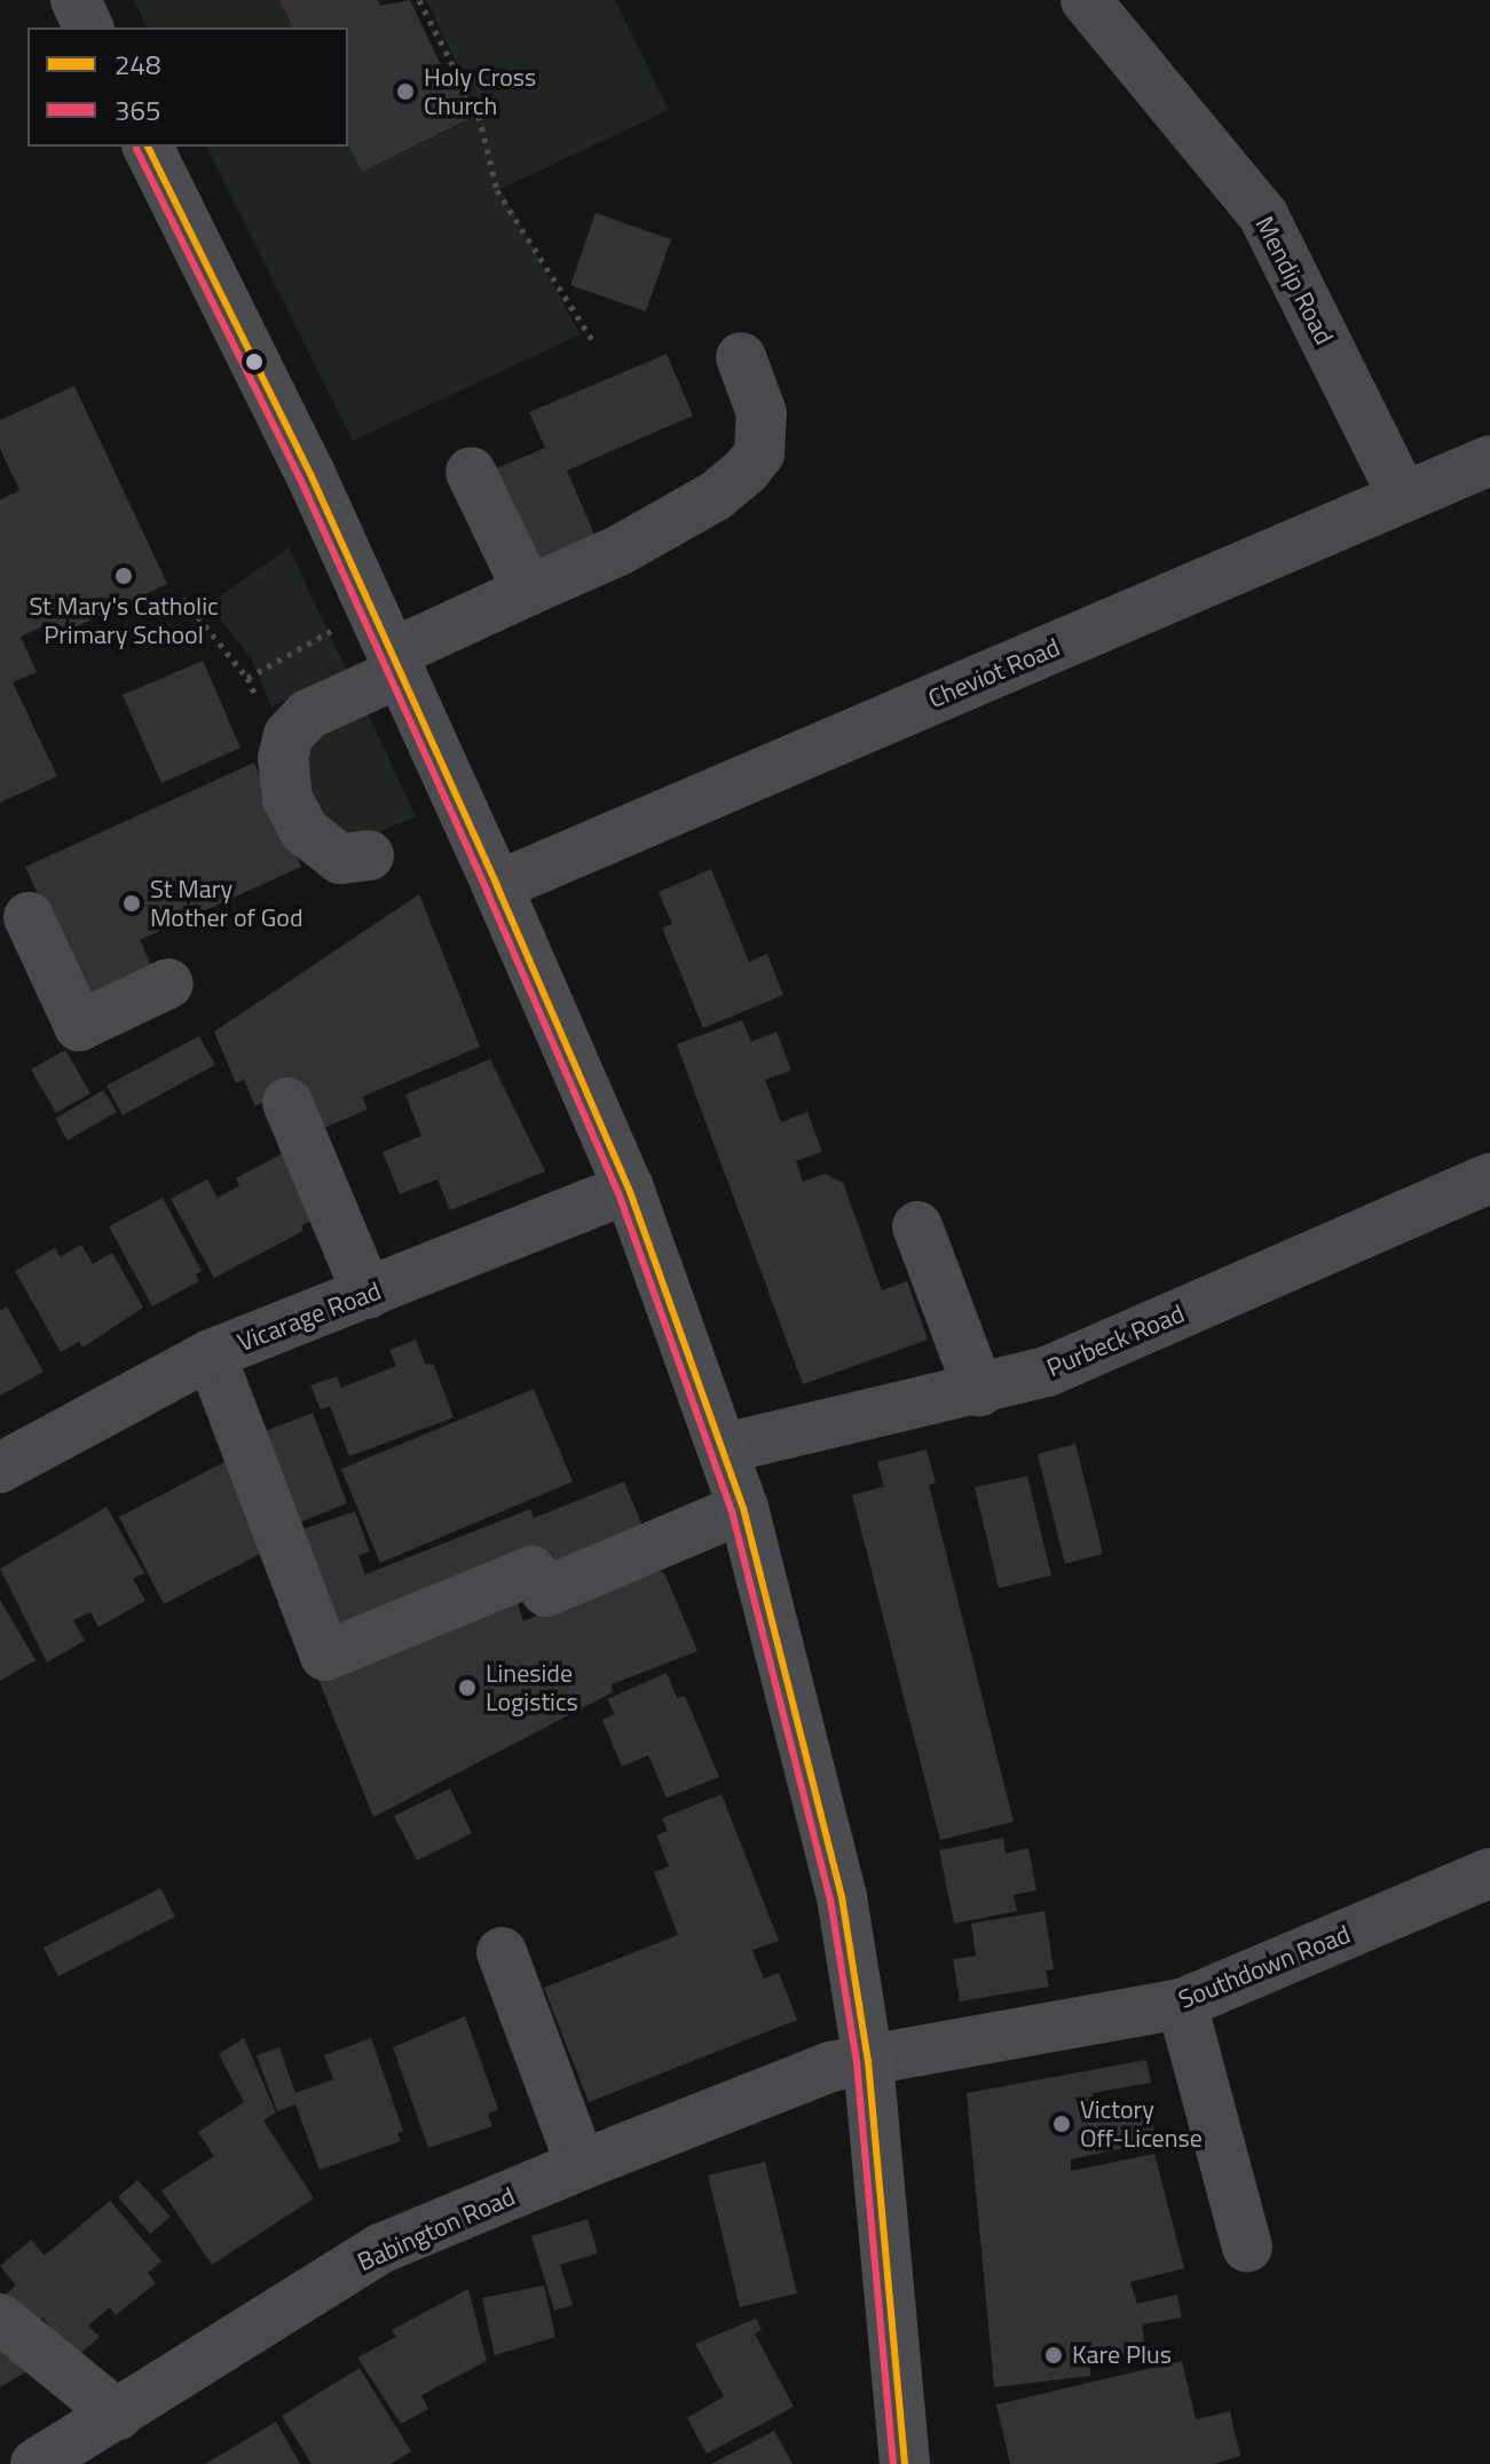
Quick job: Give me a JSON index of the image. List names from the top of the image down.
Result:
{
  "streets": {
    "street": [
      "Mendip Road",
      "Cheviot Road",
      "Vicarage Road",
      "Purbeck Road",
      "Southdown Road",
      "Babington Road"
    ]
  },
  "crossings": [
    ["Mendip Road", "Cheviot Road"],
    ["Southdown Road", "Babington Road"]
  ],
  "places": [
    "Holy Cross Church",
    "St Mary's Catholic Primary School",
    "St Mary Mother of God",
    "Lineside Logistics",
    "Victory Off-License",
    "Kare Plus"
  ],
  "lines": ["transit line 248", "transit line 365"],
  "legend": ["248", "365"]
}
